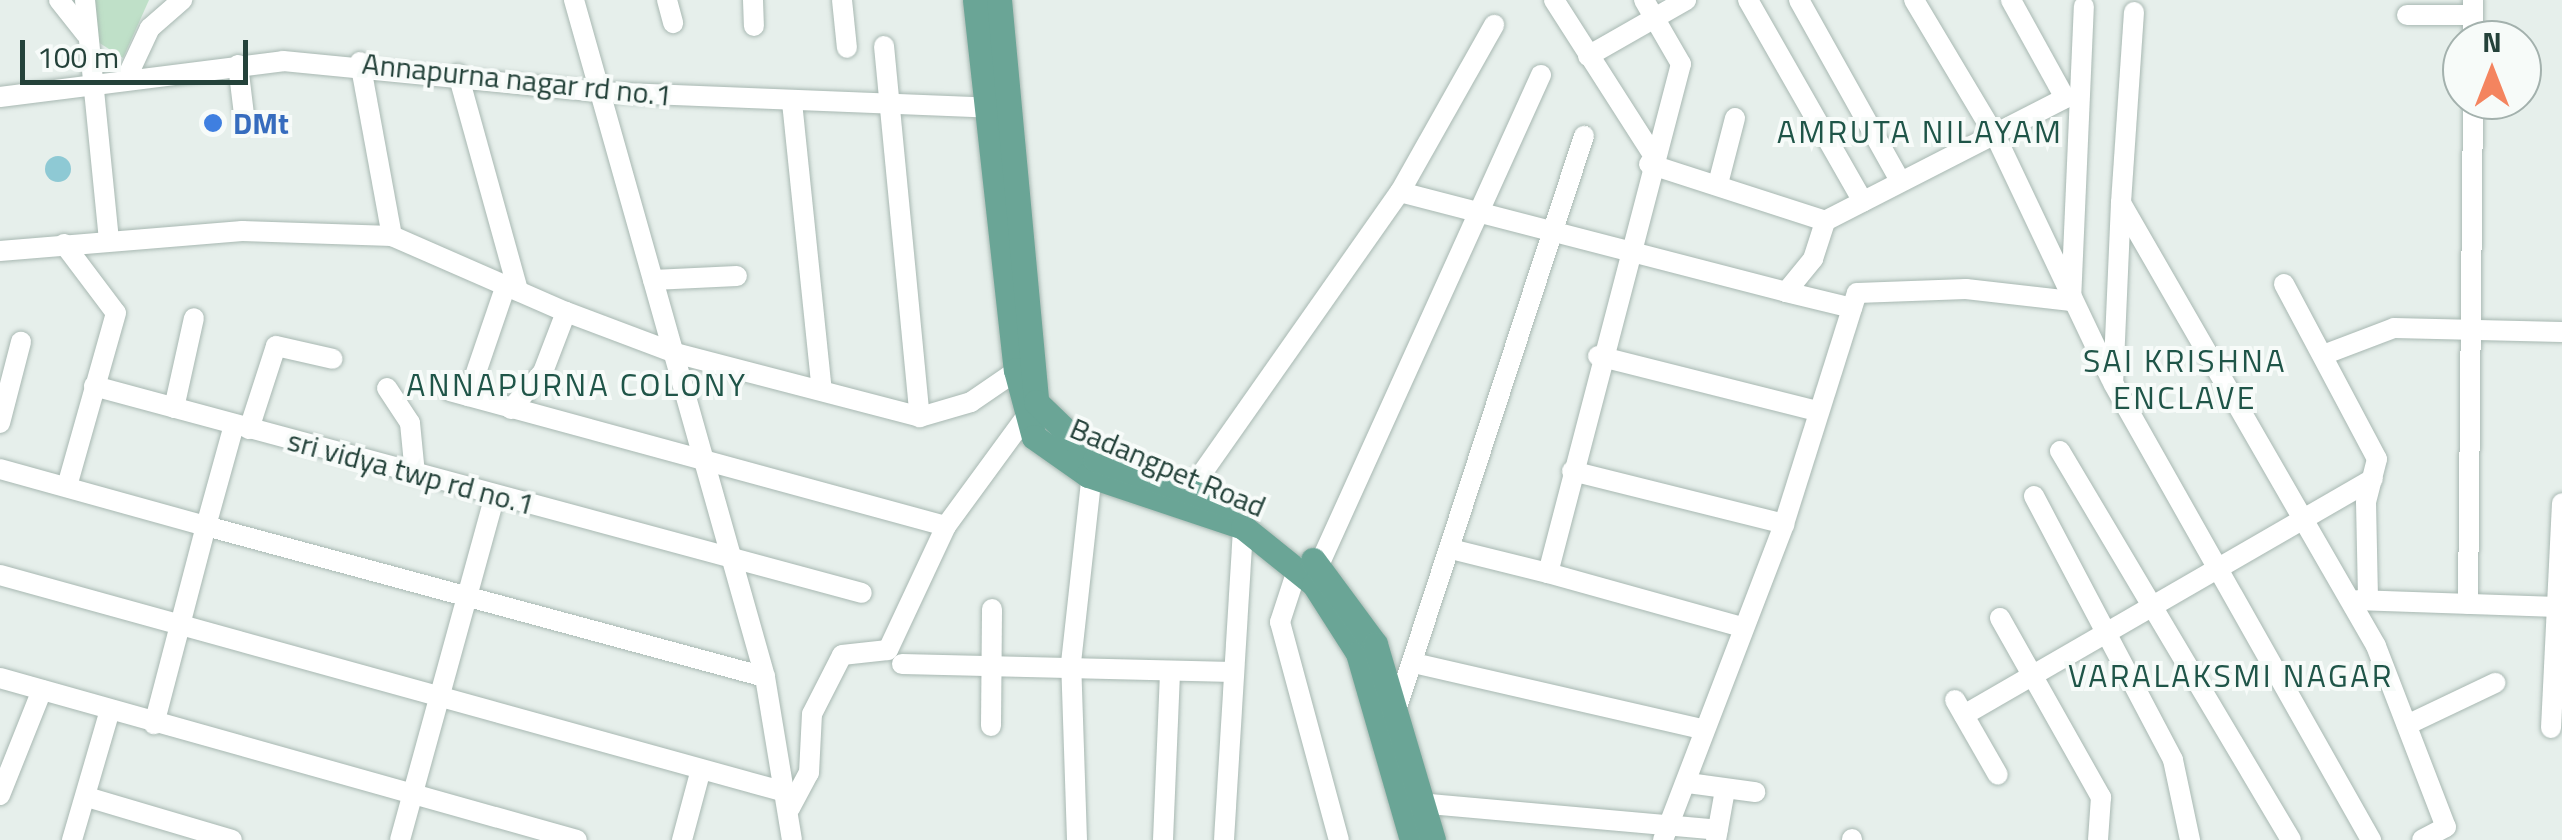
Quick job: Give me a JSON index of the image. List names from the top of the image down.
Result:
{
  "streets": {
    "main road": ["Badangpet Road"],
    "street": ["Annapurna nagar rd no.1", "sri vidya twp rd no.1"]
  },
  "crossings": [
    ["Annapurna nagar rd no.1", "Badangpet Road"]
  ],
  "districts": [
    "AMRUTA NILAYAM",
    "SAI KRISHNA ENCLAVE",
    "ANNAPURNA COLONY",
    "VARALAKSMI NAGAR"
  ],
  "places": ["DMt"],
  "scale_bar": "100 m",
  "north": "top"
}
